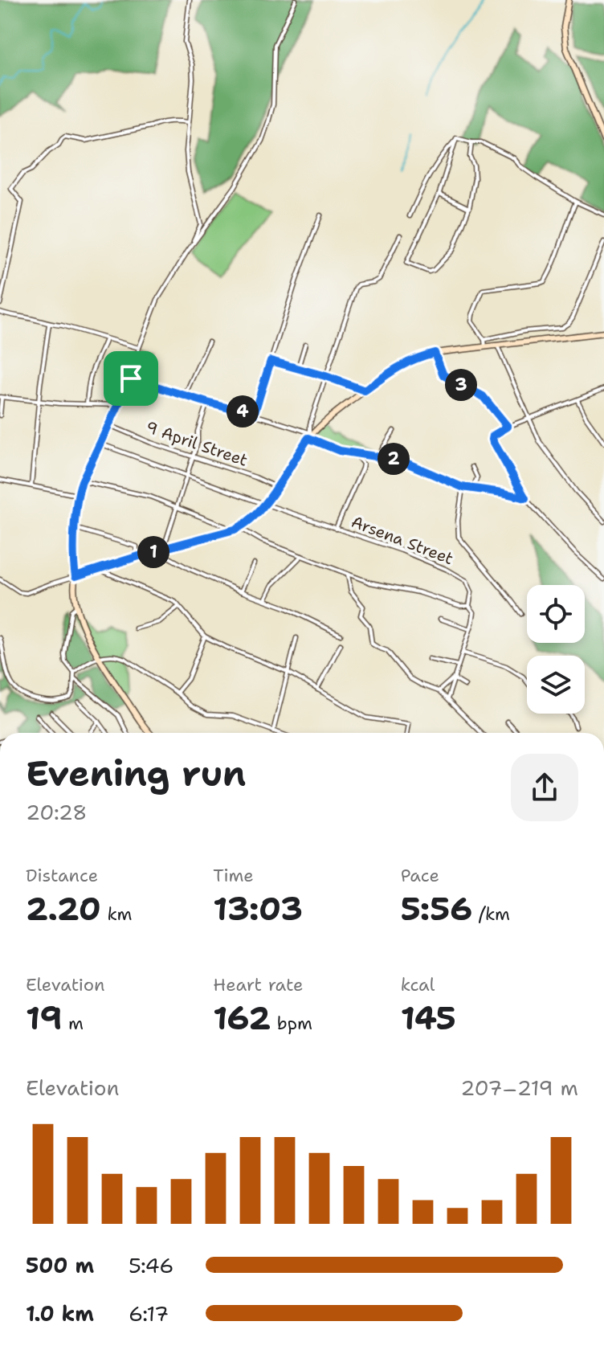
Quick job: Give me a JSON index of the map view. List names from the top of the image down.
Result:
{
  "streets": {
    "street": ["9 April Street", "Arsena Street"]
  },
  "page": {
    "pins": [
      "3",
      "4",
      "2",
      "1"
    ],
    "heading": ["Evening run", "20:28"],
    "stats": [
      ["Distance", "2.20 km"],
      ["Time", "13:03"],
      ["Pace", "5:56 /km"],
      ["Elevation", "19 m"],
      ["Heart rate", "162 bpm"],
      ["kcal", "145"]
    ],
    "chart": ["Elevation", "207–219 m"],
    "list": [
      {
        "name": "500 m",
        "note": "5:46"
      },
      {
        "name": "1.0 km",
        "note": "6:17"
      }
    ]
  }
}
